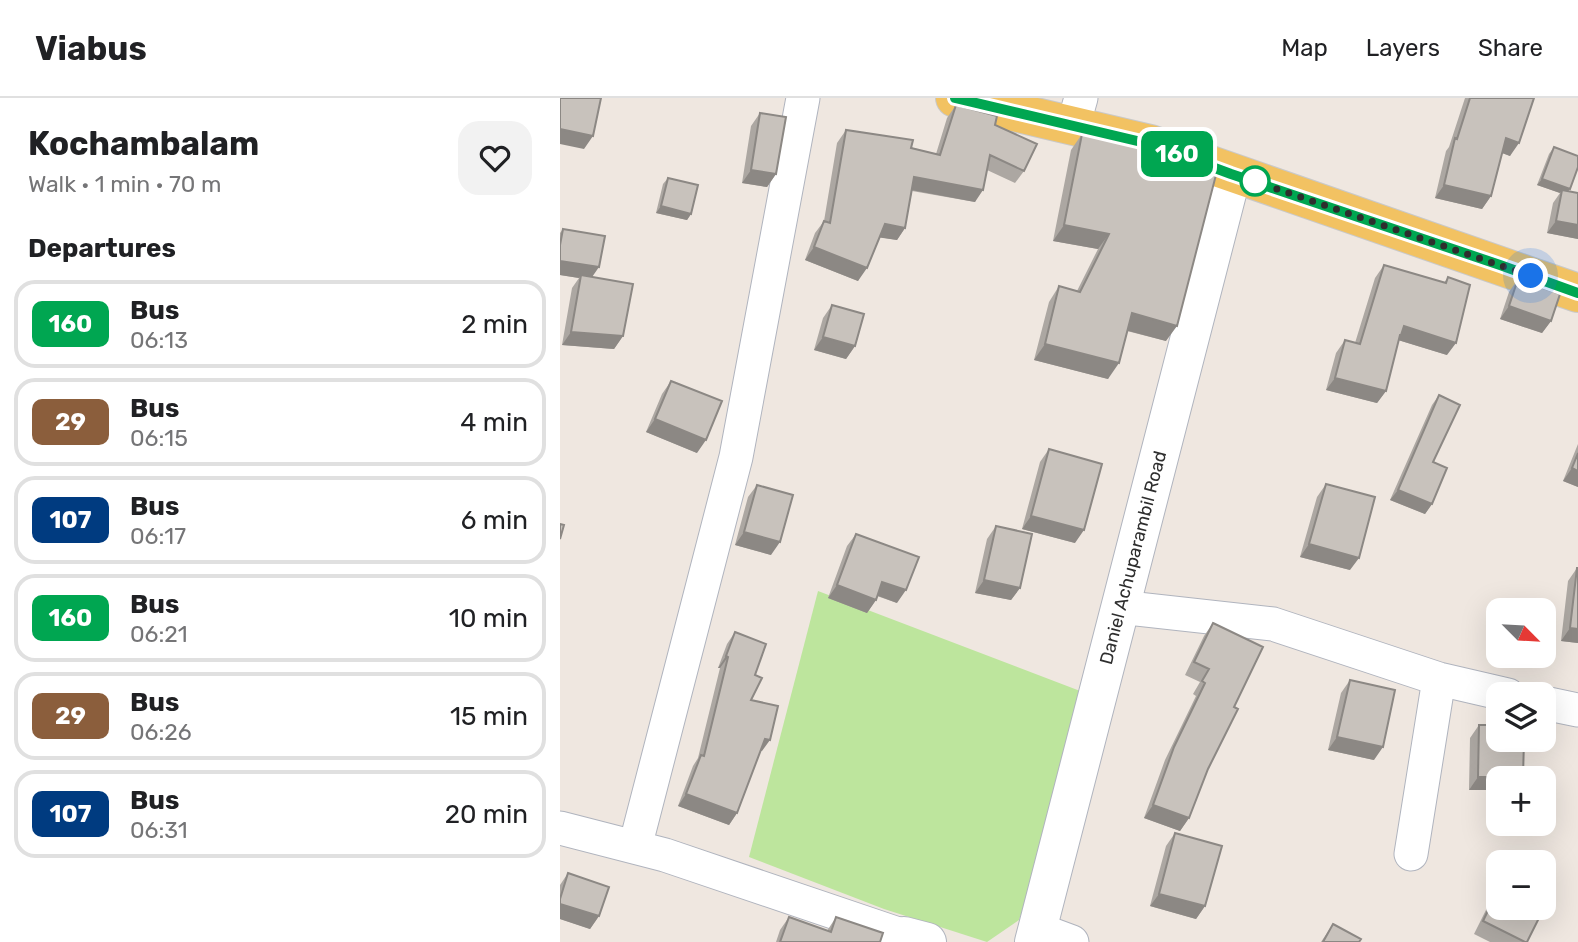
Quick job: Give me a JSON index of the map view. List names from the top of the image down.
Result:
{
  "streets": {
    "street": ["Daniel Achuparambil Road"]
  },
  "lines": ["bus line 160"],
  "north": "bottom right",
  "page": {
    "header": "Viabus",
    "nav": ["Map", "Layers", "Share"],
    "heading": [
      ["Kochambalam", "Walk · 1 min · 70 m"],
      "Departures"
    ],
    "on_map": "160",
    "list": [
      {
        "mark": "160",
        "name": "Bus",
        "note": "06:13",
        "value": "2 min"
      },
      {
        "mark": "29",
        "name": "Bus",
        "note": "06:15",
        "value": "4 min"
      },
      {
        "mark": "107",
        "name": "Bus",
        "note": "06:17",
        "value": "6 min"
      },
      {
        "mark": "160",
        "name": "Bus",
        "note": "06:21",
        "value": "10 min"
      },
      {
        "mark": "29",
        "name": "Bus",
        "note": "06:26",
        "value": "15 min"
      },
      {
        "mark": "107",
        "name": "Bus",
        "note": "06:31",
        "value": "20 min"
      }
    ],
    "map_buttons": ["+", "−"]
  }
}
